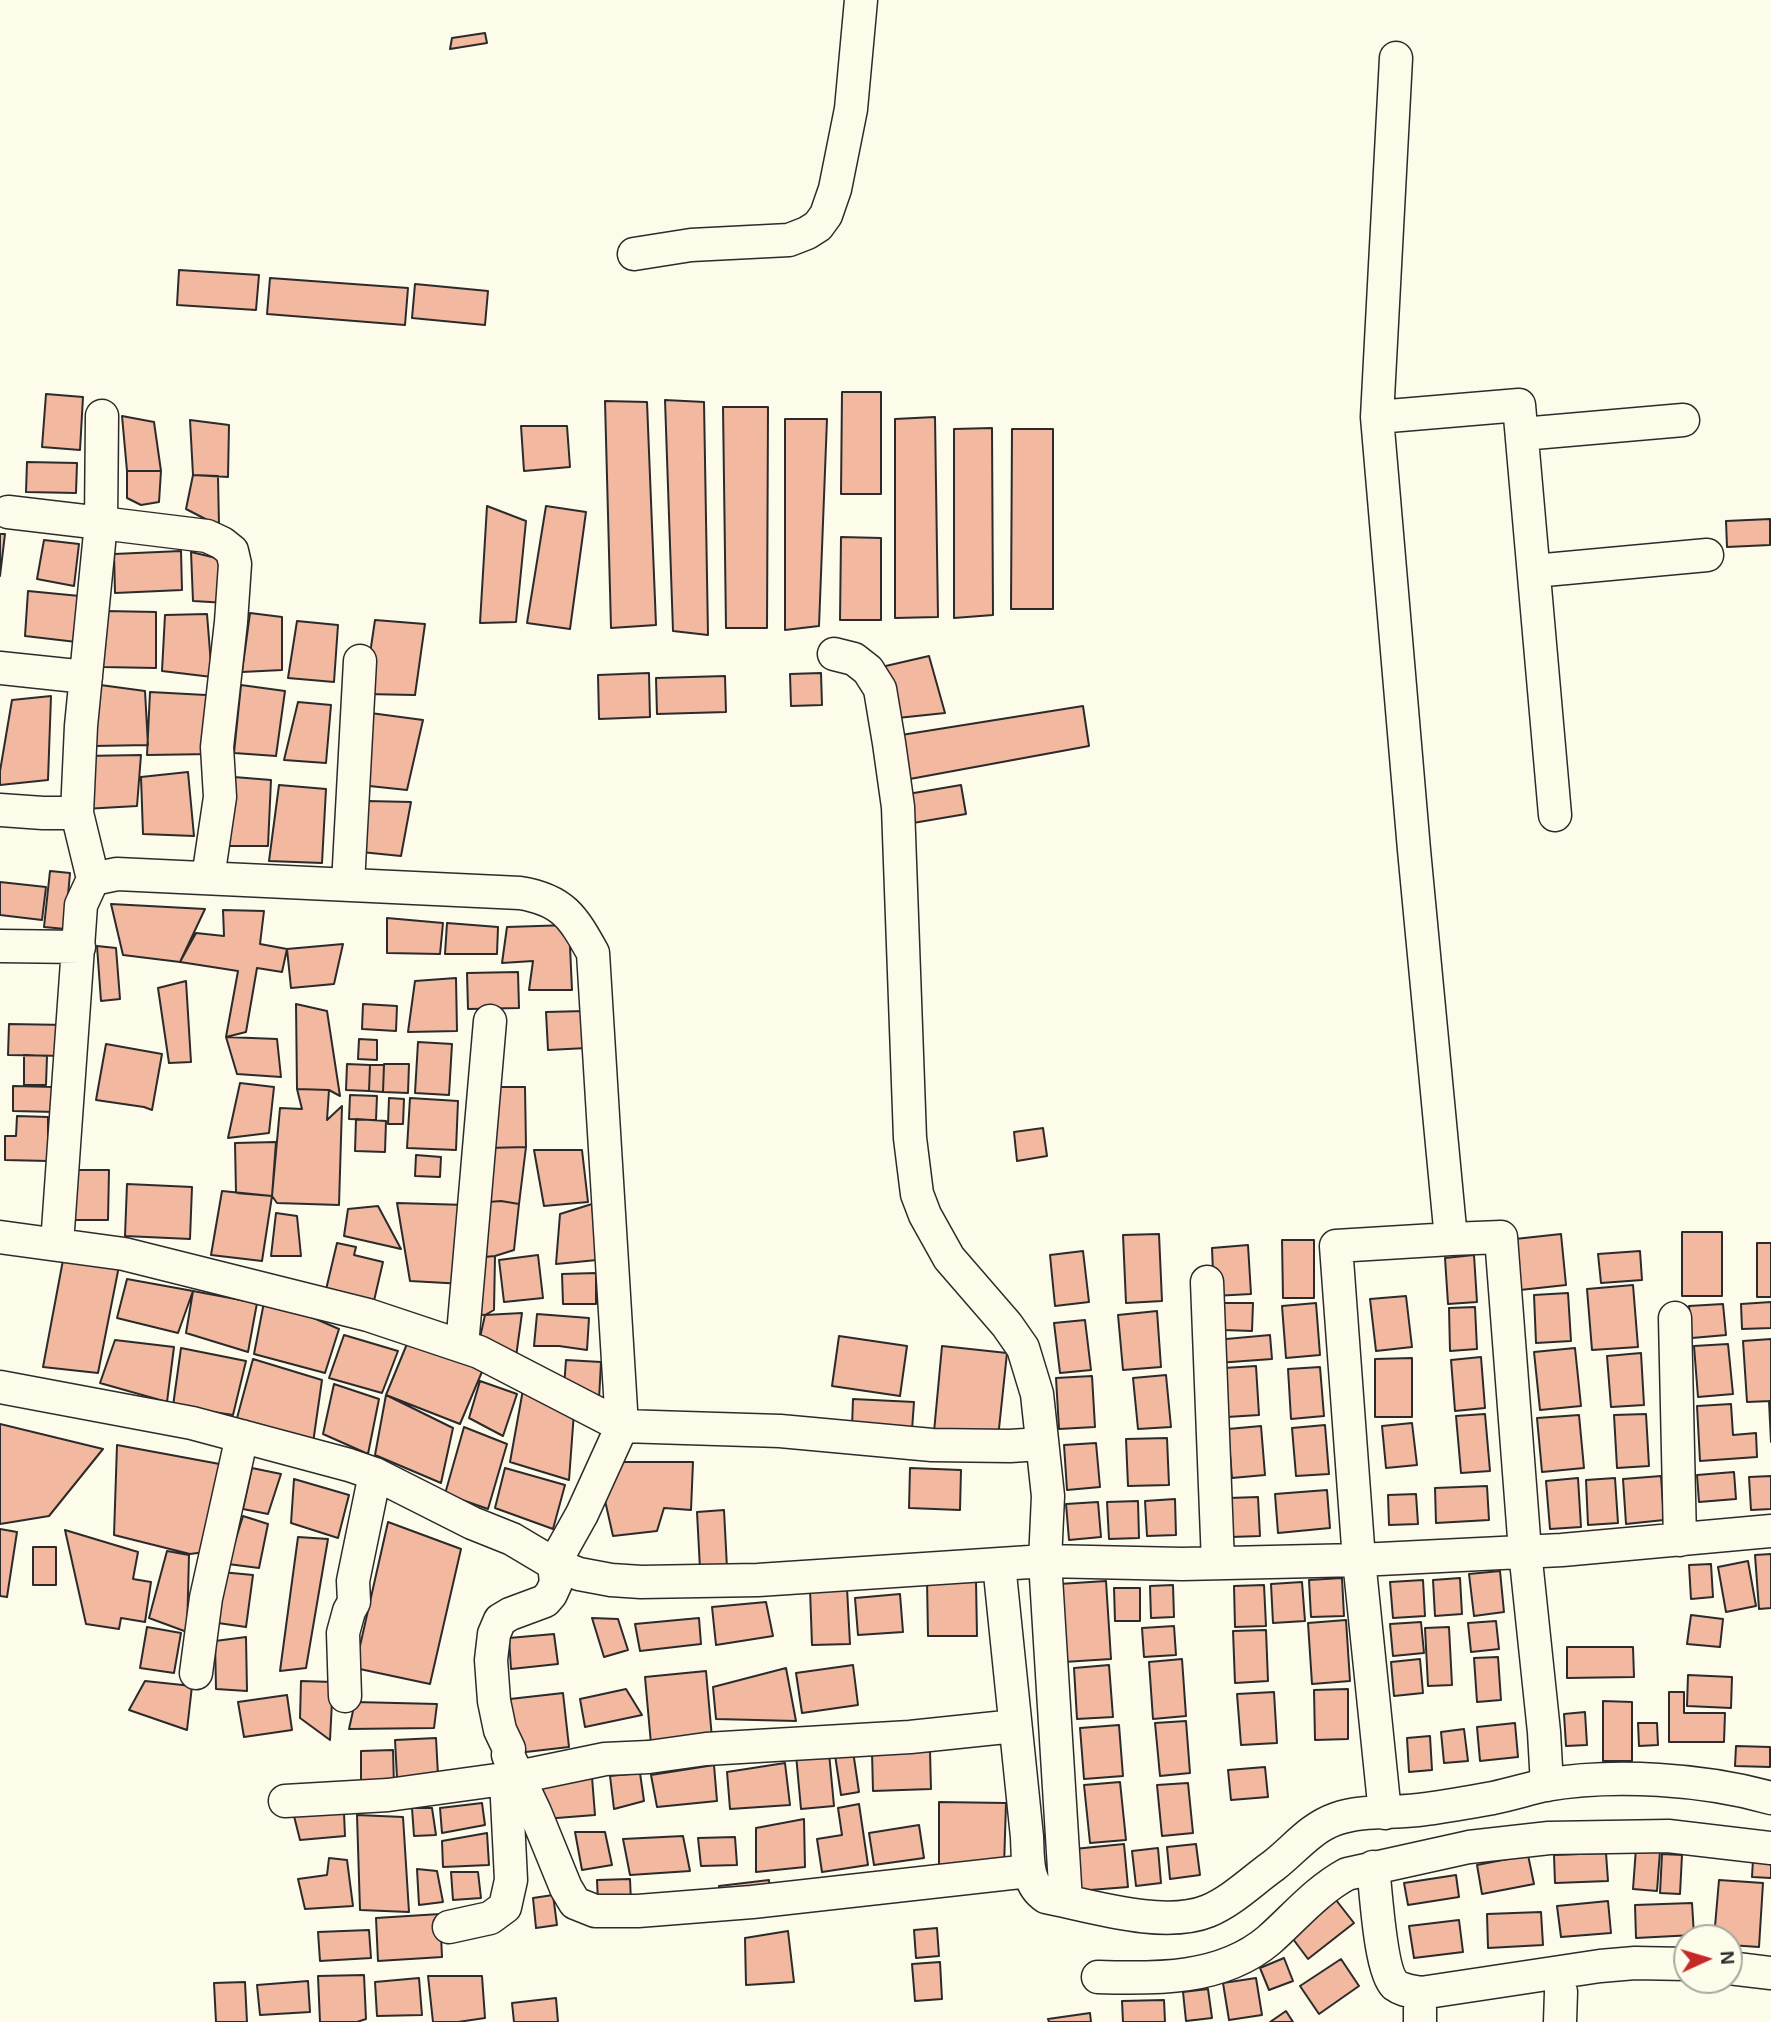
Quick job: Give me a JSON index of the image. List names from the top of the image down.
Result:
{
  "north": "right"
}
